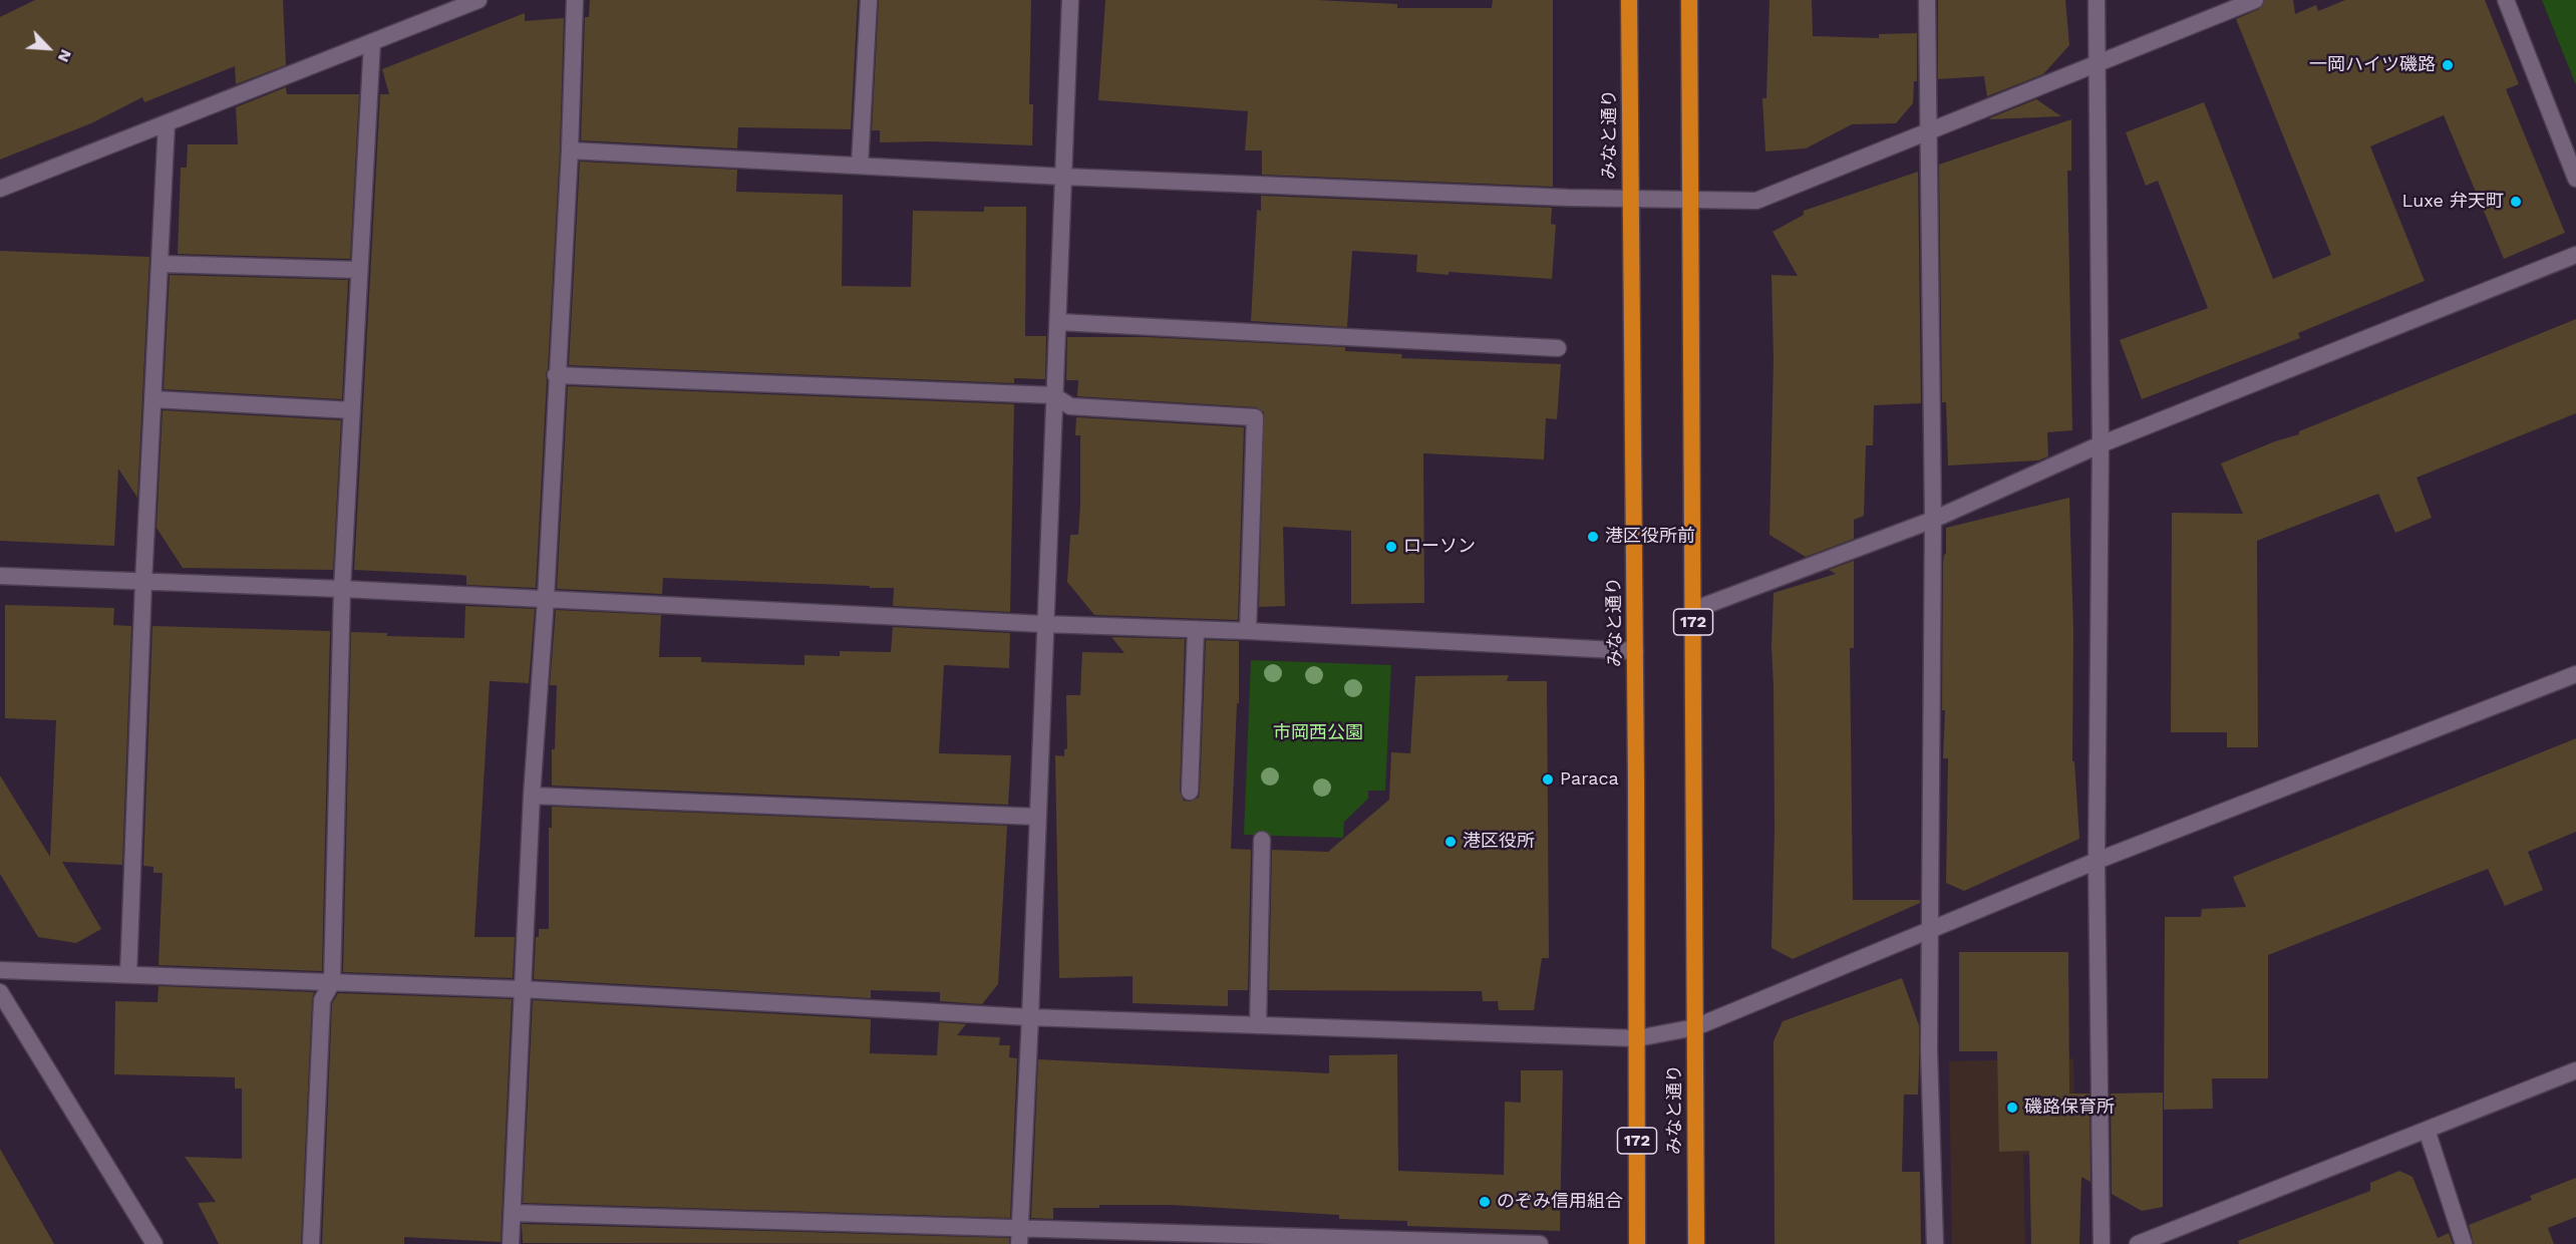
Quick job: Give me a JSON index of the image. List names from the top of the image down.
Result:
{
  "streets": {
    "highway": ["みなと通り", "172"]
  },
  "parks": ["市岡西公園"],
  "places": [
    "一岡ハイツ磯路",
    "Luxe 弁天町",
    "港区役所前",
    "ローソン",
    "Paraca",
    "港区役所",
    "磯路保育所",
    "のぞみ信用組合"
  ],
  "north": "bottom right"
}
